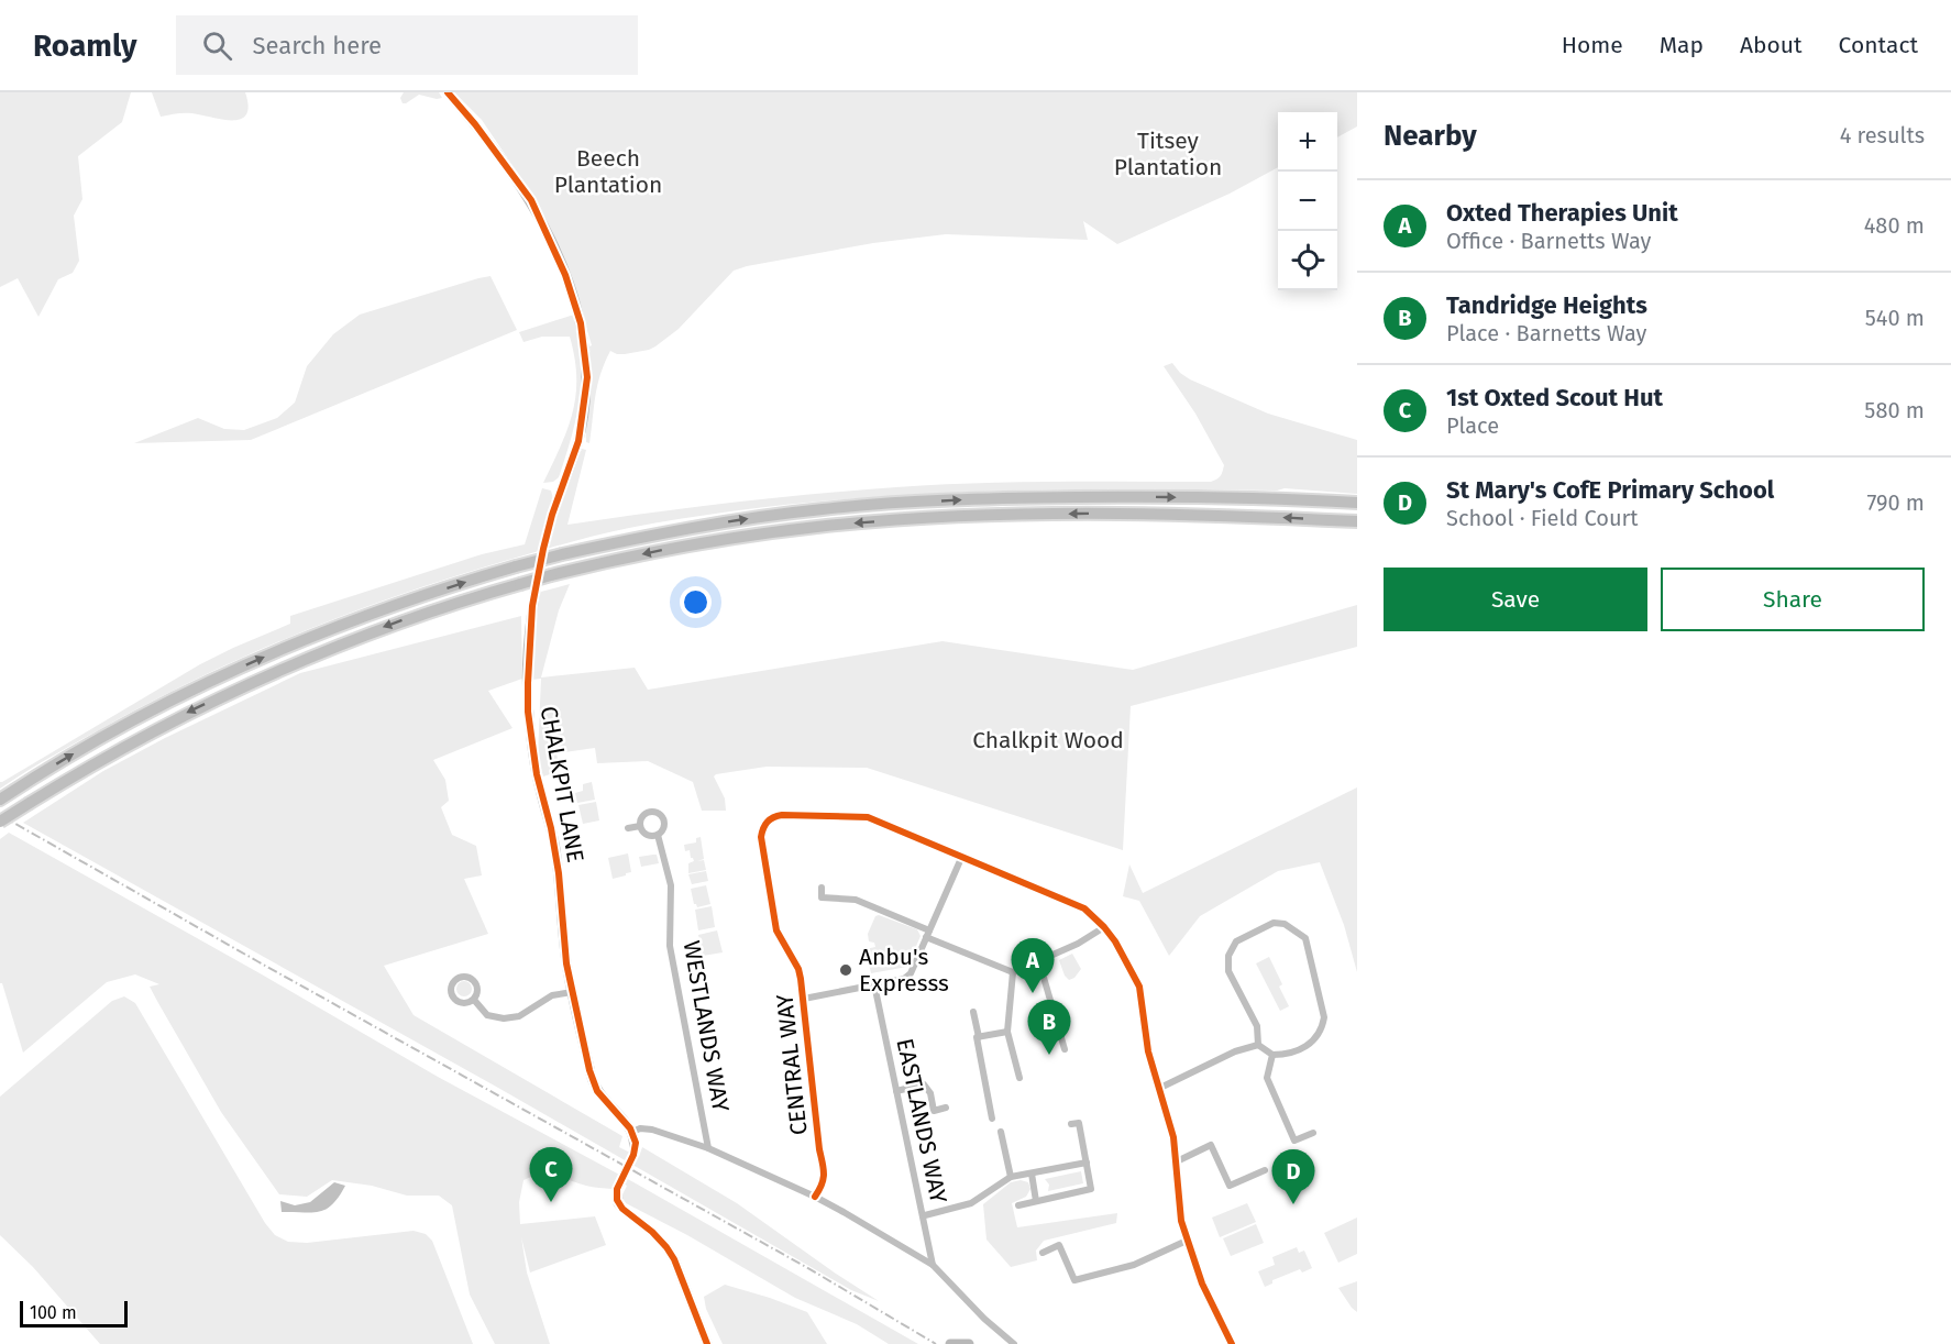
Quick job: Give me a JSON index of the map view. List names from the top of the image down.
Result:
{
  "streets": {
    "street": [
      "CHALKPIT LANE",
      "WESTLANDS WAY",
      "CENTRAL WAY",
      "EASTLANDS WAY"
    ]
  },
  "parks": ["Titsey Plantation", "Beech Plantation", "Chalkpit Wood"],
  "places": ["Anbu's Expresss"],
  "scale_bar": "100 m",
  "page": {
    "header": "Roamly",
    "search": "Search here",
    "nav": [
      "Home",
      "Map",
      "About",
      "Contact"
    ],
    "heading": ["Nearby", "4 results"],
    "map_buttons": ["+", "−"],
    "list": [
      {
        "mark": "A",
        "name": "Oxted Therapies Unit",
        "note": "Office · Barnetts Way",
        "value": "480 m"
      },
      {
        "mark": "B",
        "name": "Tandridge Heights",
        "note": "Place · Barnetts Way",
        "value": "540 m"
      },
      {
        "mark": "C",
        "name": "1st Oxted Scout Hut",
        "note": "Place",
        "value": "580 m"
      },
      {
        "mark": "D",
        "name": "St Mary's CofE Primary School",
        "note": "School · Field Court",
        "value": "790 m"
      }
    ],
    "buttons": ["Save", "Share"],
    "pins": [
      "A",
      "B",
      "C",
      "D"
    ],
    "scale": "100 m"
  }
}
